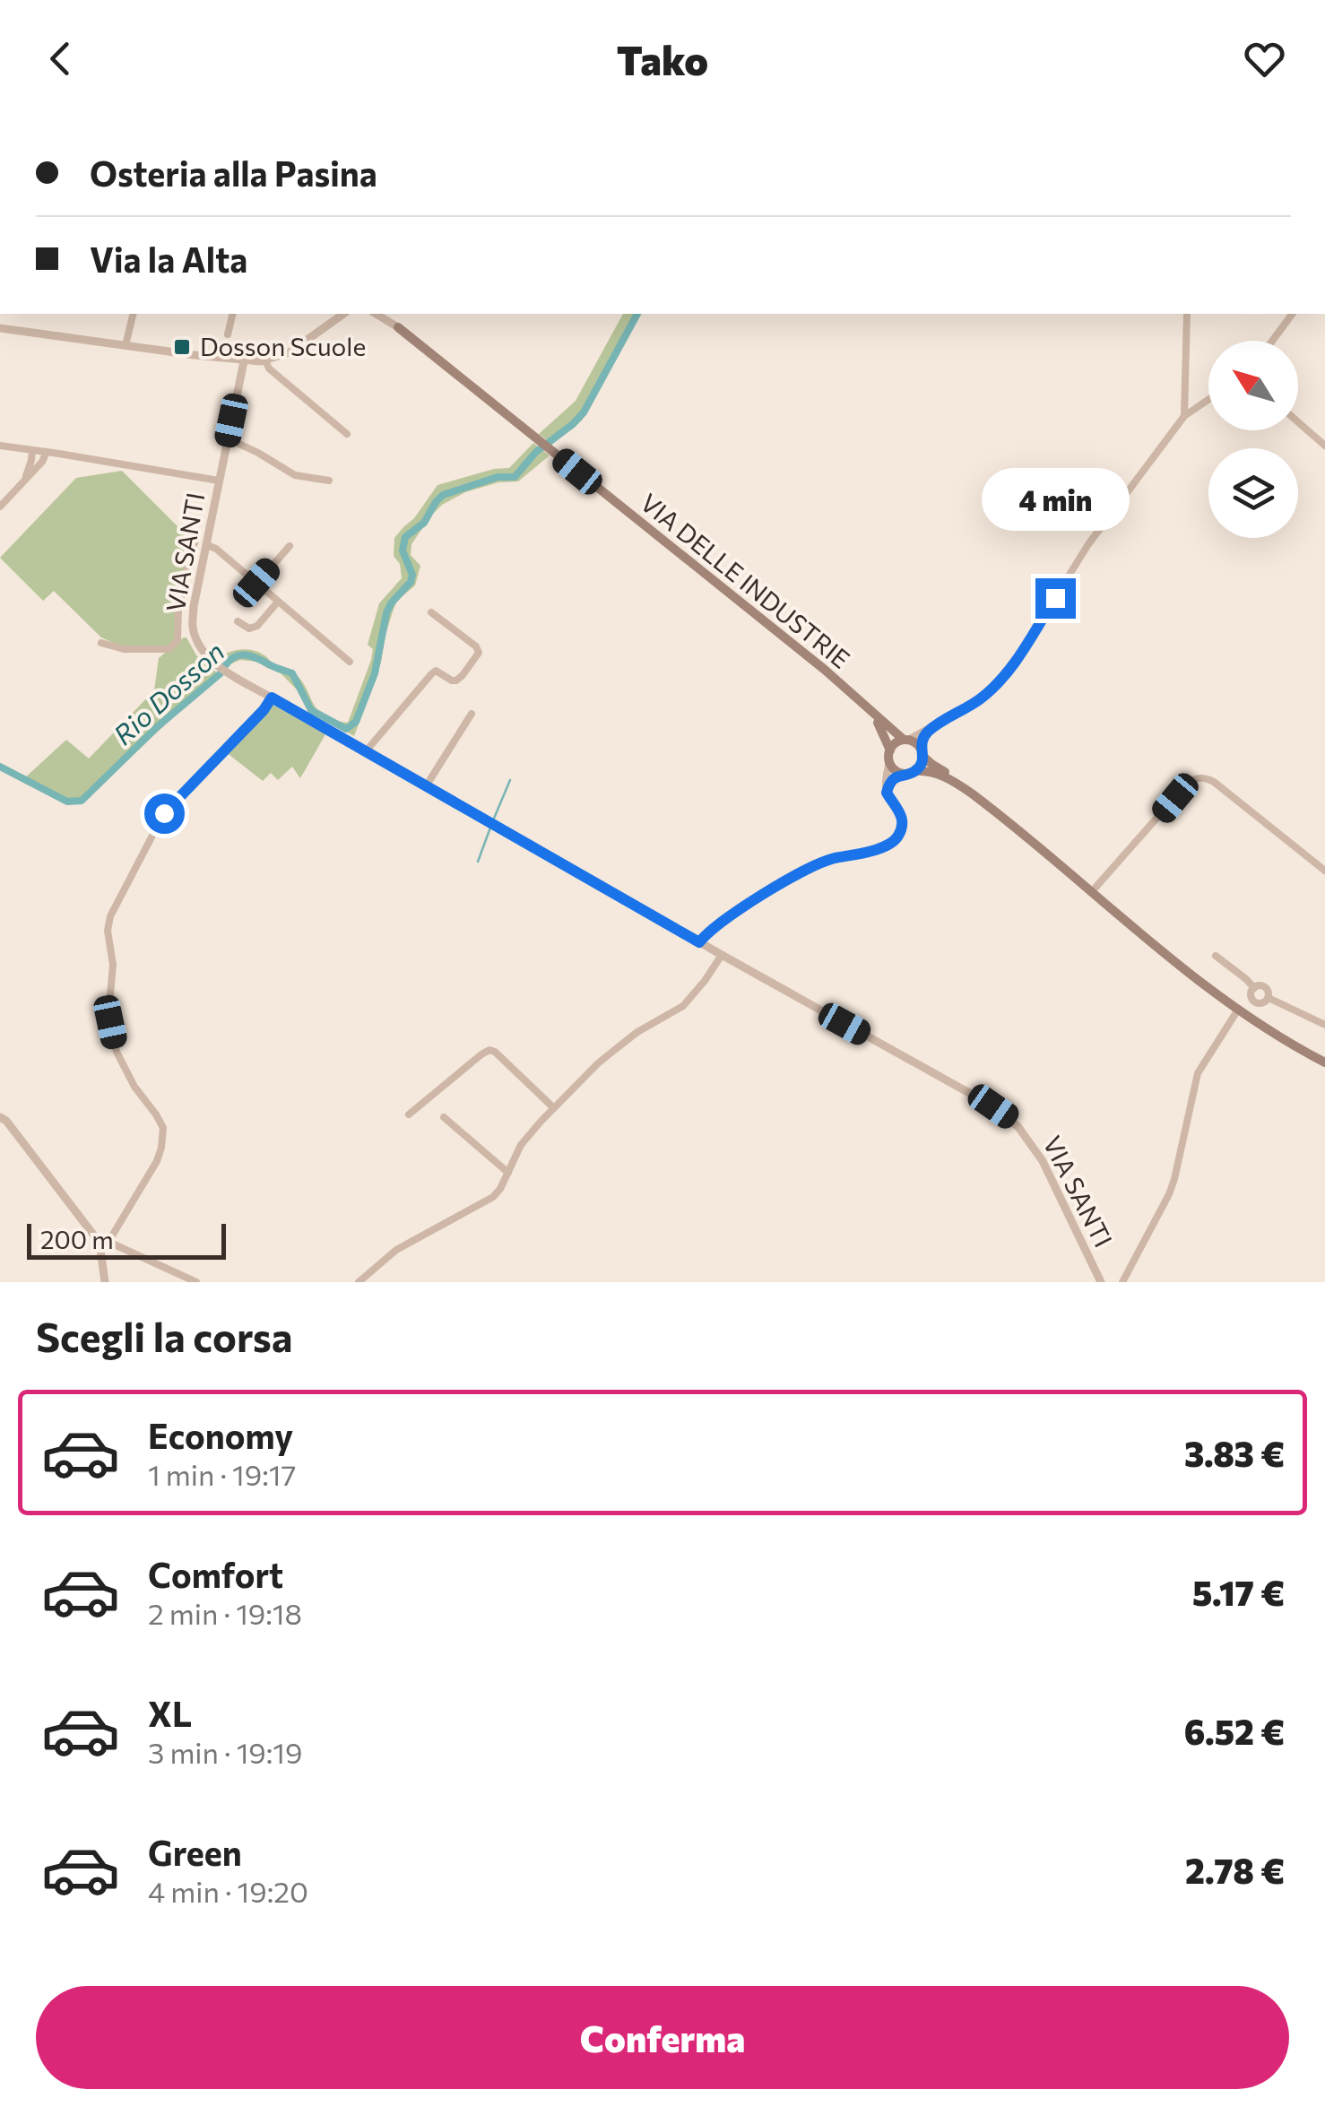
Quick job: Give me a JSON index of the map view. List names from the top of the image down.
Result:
{
  "streets": {
    "main road": ["VIA DELLE INDUSTRIE"],
    "street": ["VIA SANTI"]
  },
  "water": ["Rio Dosson"],
  "places": {
    "transit": ["Dosson Scuole"]
  },
  "scale_bar": "200 m",
  "north": "top left",
  "page": {
    "header": "Tako",
    "banner": ["Osteria alla Pasina", "Via la Alta"],
    "bubble": "4 min",
    "scale": "200 m",
    "heading": "Scegli la corsa",
    "list": [
      {
        "name": "Economy",
        "note": "1 min · 19:17",
        "value": "3.83 €"
      },
      {
        "name": "Comfort",
        "note": "2 min · 19:18",
        "value": "5.17 €"
      },
      {
        "name": "XL",
        "note": "3 min · 19:19",
        "value": "6.52 €"
      },
      {
        "name": "Green",
        "note": "4 min · 19:20",
        "value": "2.78 €"
      }
    ],
    "buttons": "Conferma"
  }
}
